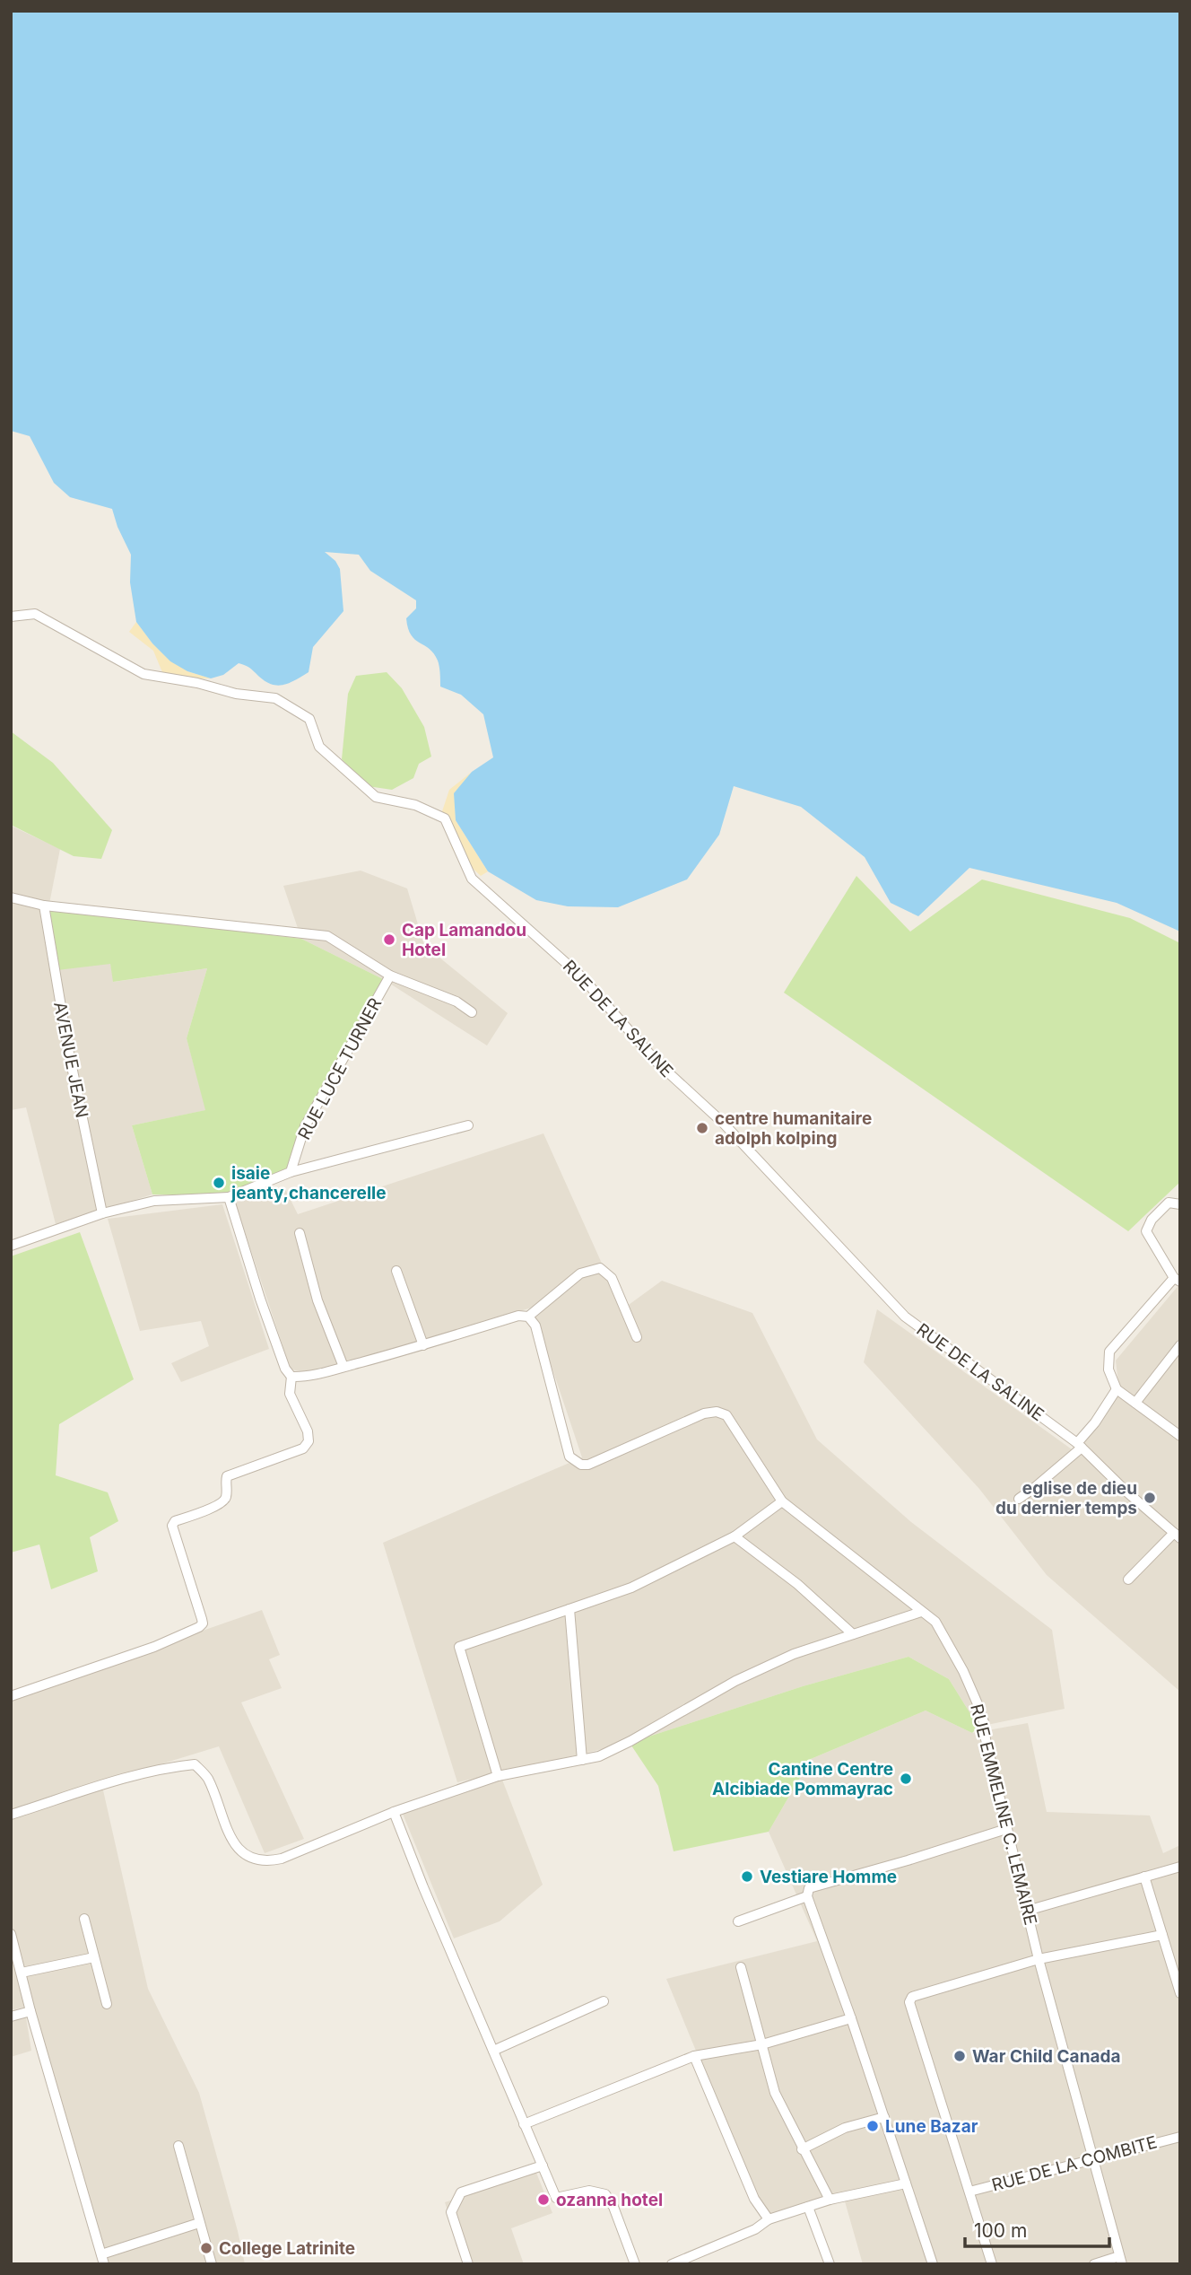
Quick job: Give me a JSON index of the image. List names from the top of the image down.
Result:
{
  "streets": {
    "street": [
      "RUE DE LA SALINE",
      "AVENUE JEAN",
      "RUE LUCE TURNER",
      "RUE EMMELINE C. LEMAIRE",
      "RUE DE LA COMBITE"
    ]
  },
  "crossings": [
    ["RUE EMMELINE C. LEMAIRE", "RUE DE LA COMBITE"]
  ],
  "places": [
    "Cap Lamandou Hotel",
    "centre humanitaire adolph kolping",
    "isaie jeanty,chancerelle",
    "eglise de dieu du dernier temps",
    "Cantine Centre Alcibiade Pommayrac",
    "Vestiare Homme",
    "War Child Canada",
    "Lune Bazar",
    "ozanna hotel",
    "College Latrinite"
  ],
  "scale_bar": "100 m"
}
